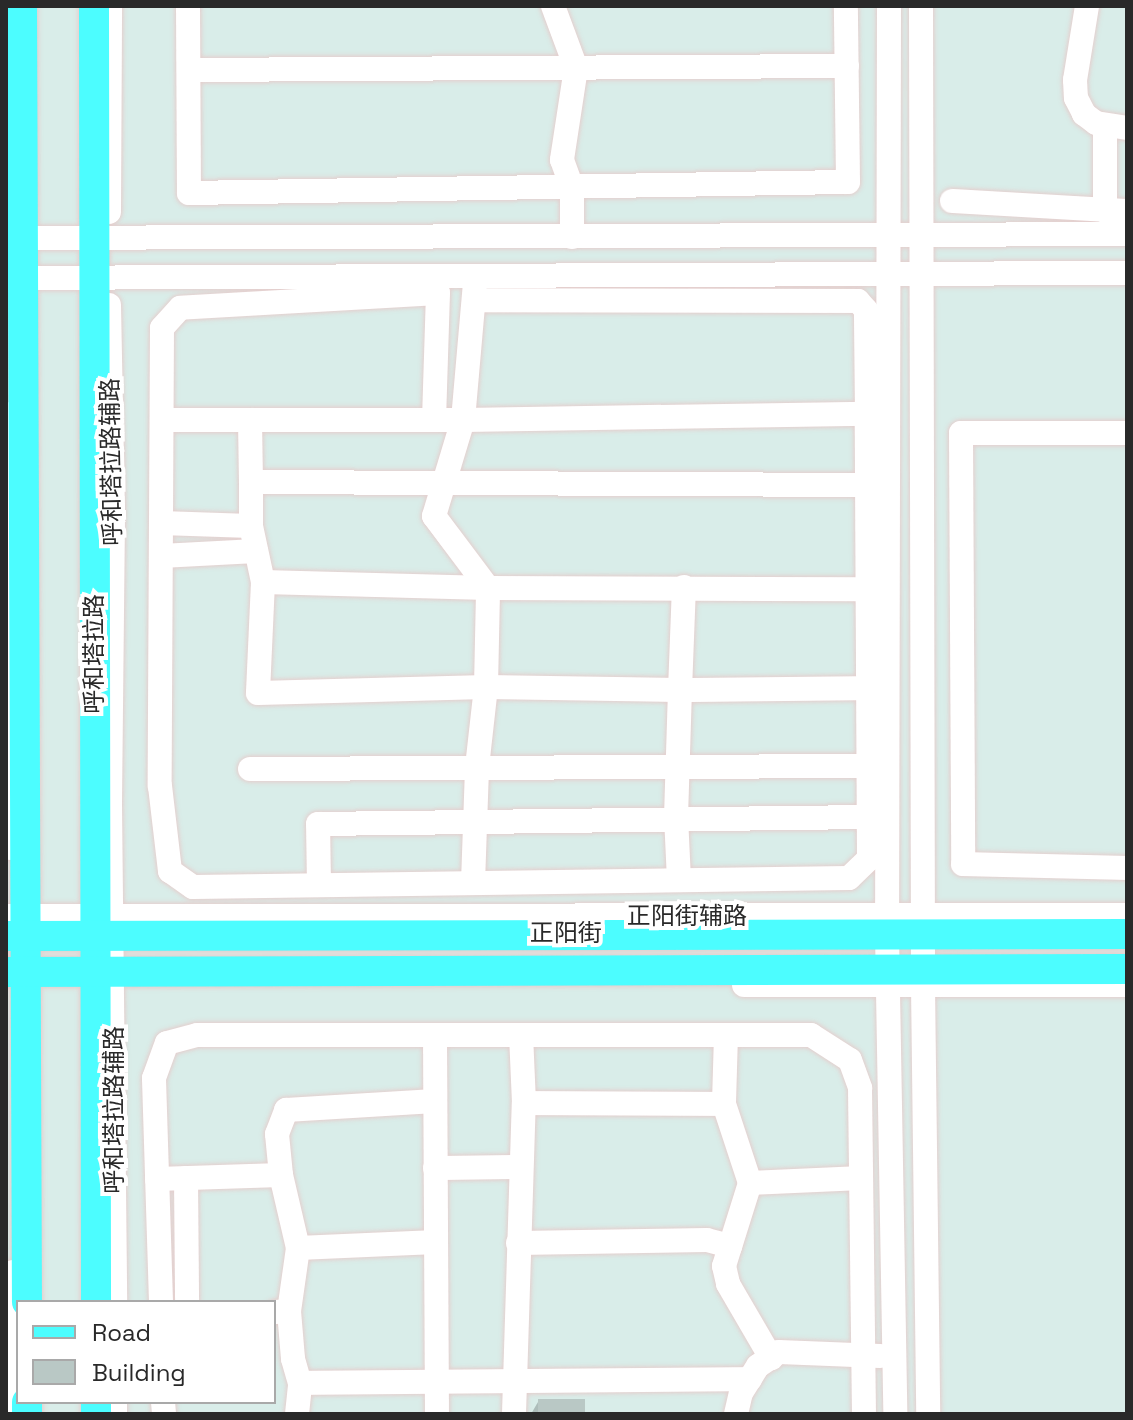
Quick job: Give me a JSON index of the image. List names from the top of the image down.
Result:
{
  "streets": {
    "main road": ["呼和塔拉路", "正阳街"],
    "street": ["呼和塔拉路辅路"]
  },
  "crossings": [
    ["呼和塔拉路辅路", "呼和塔拉路"],
    ["呼和塔拉路", "正阳街"]
  ],
  "legend": ["Road", "Building"]
}
